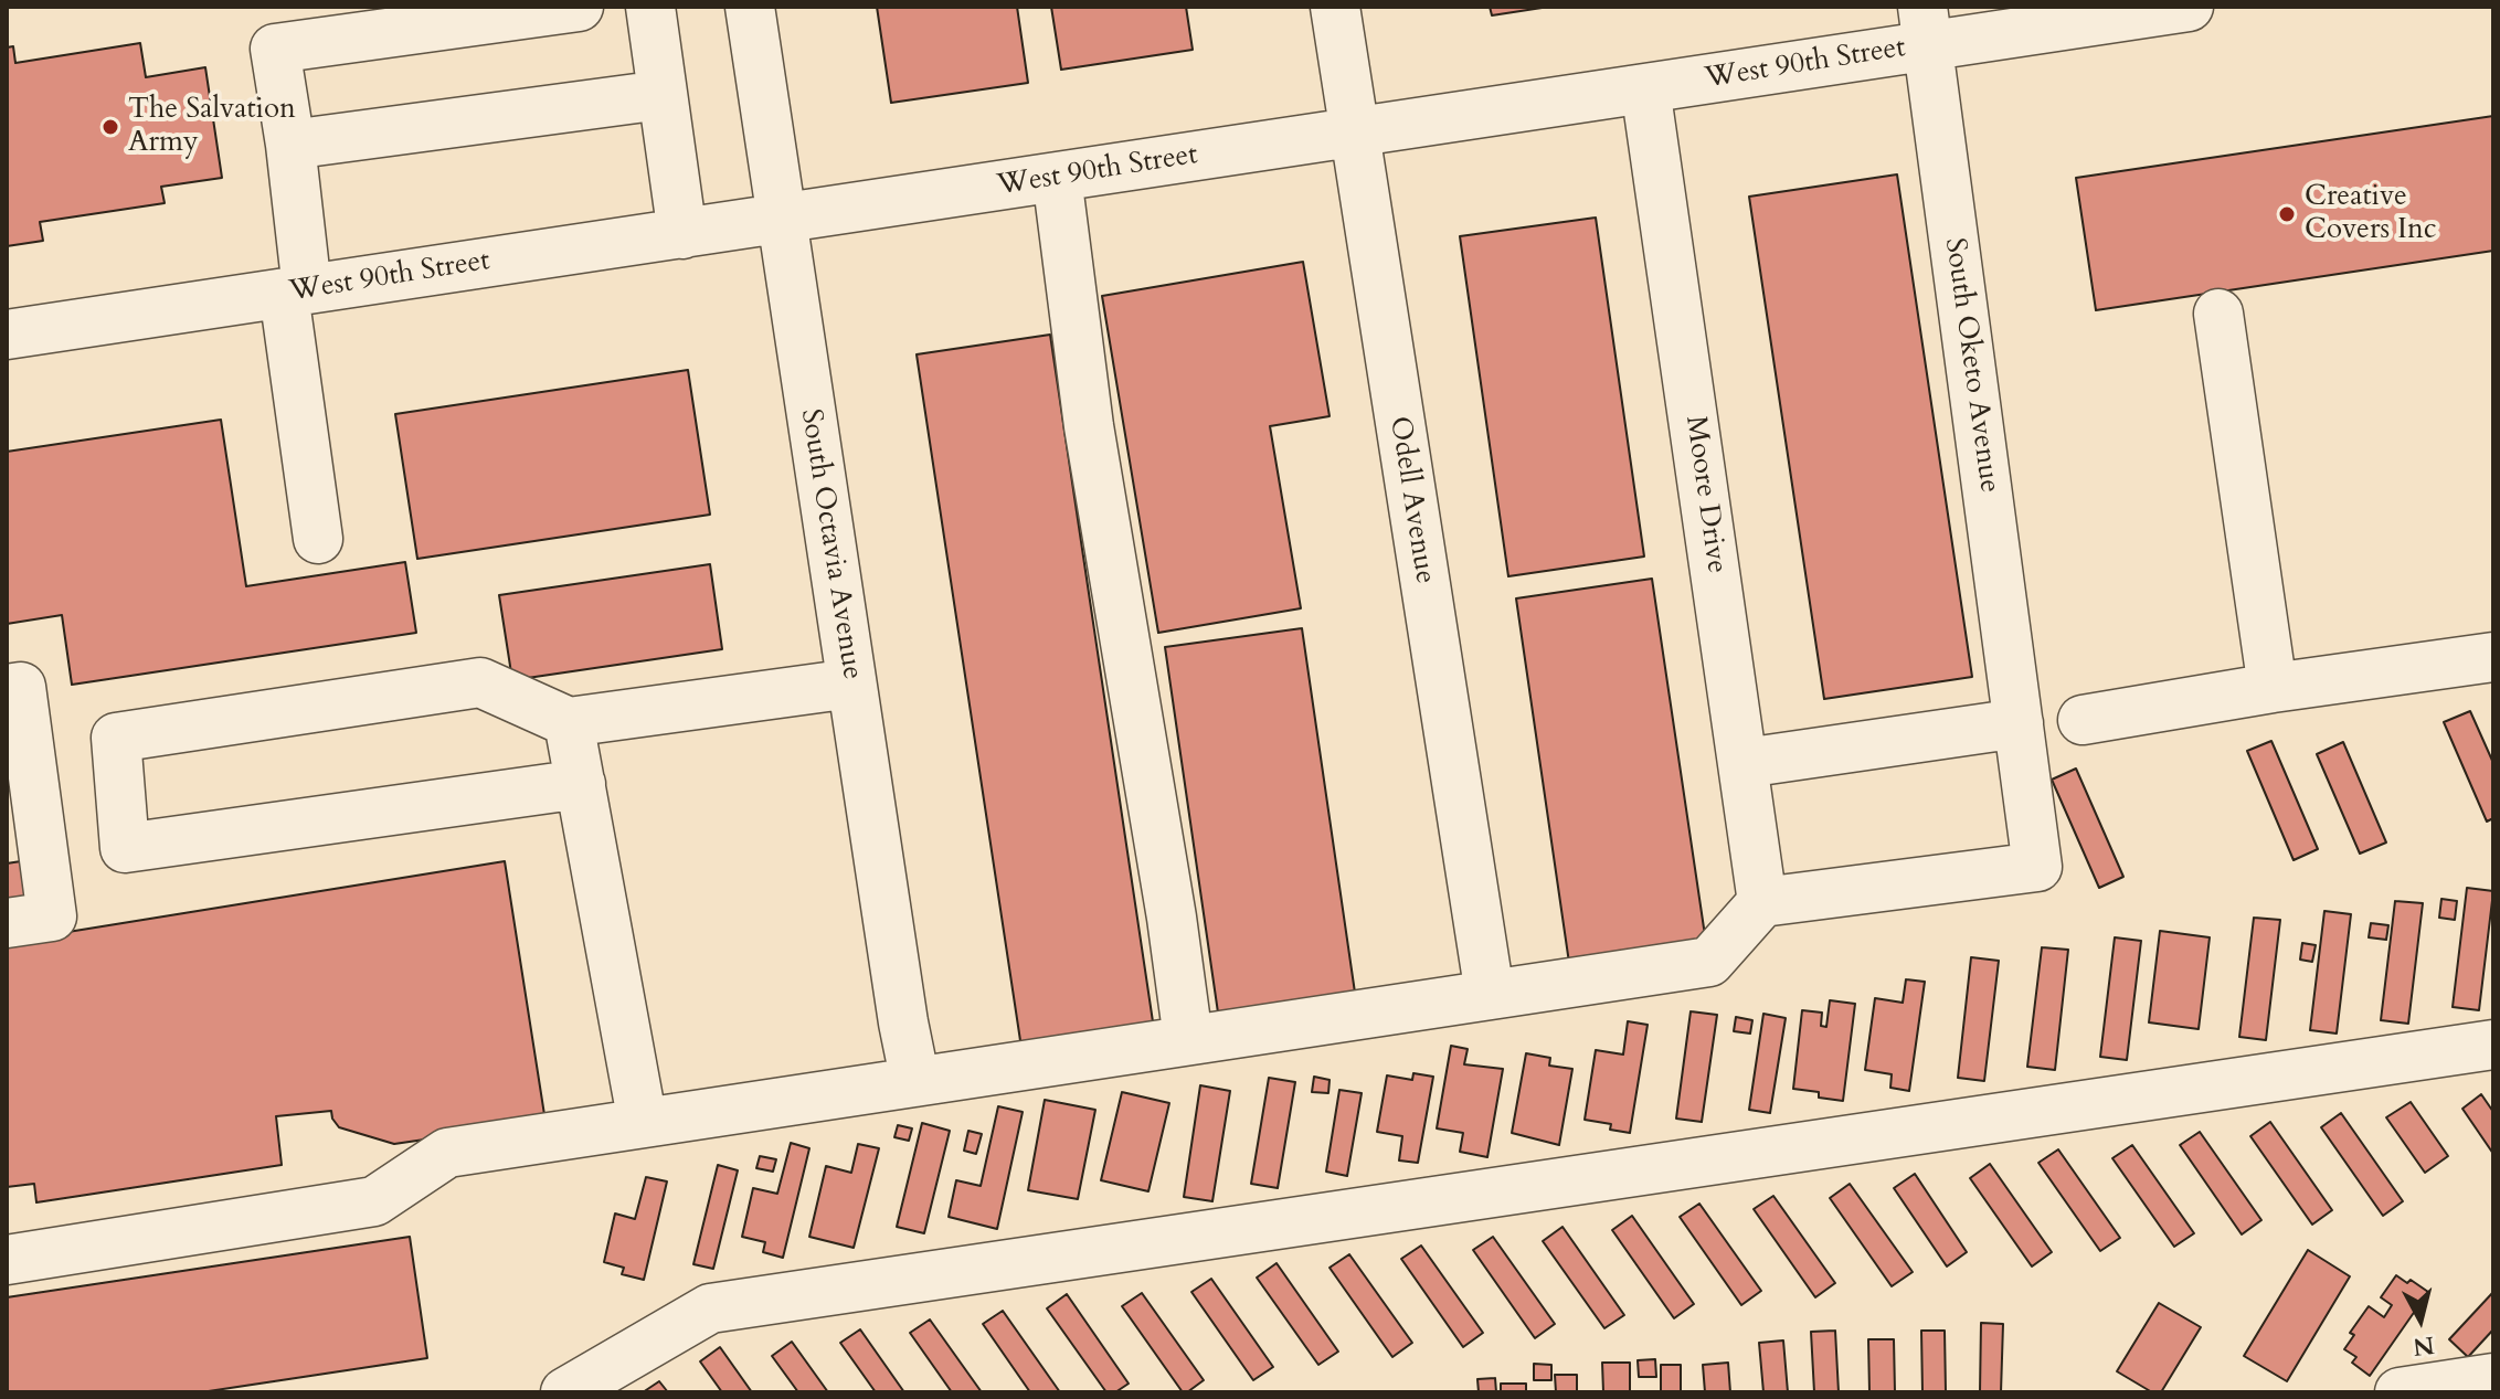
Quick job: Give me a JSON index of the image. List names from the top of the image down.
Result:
{
  "streets": {
    "street": [
      "West 90th Street",
      "South Oketo Avenue",
      "Moore Drive",
      "Odell Avenue",
      "South Octavia Avenue"
    ]
  },
  "crossings": [
    ["West 90th Street", "South Oketo Avenue"],
    ["West 90th Street", "Moore Drive"],
    ["West 90th Street", "Odell Avenue"],
    ["West 90th Street", "South Octavia Avenue"],
    ["South Oketo Avenue", "Moore Drive"]
  ],
  "places": ["The Salvation Army", "Creative Covers Inc"],
  "north": "bottom"
}
